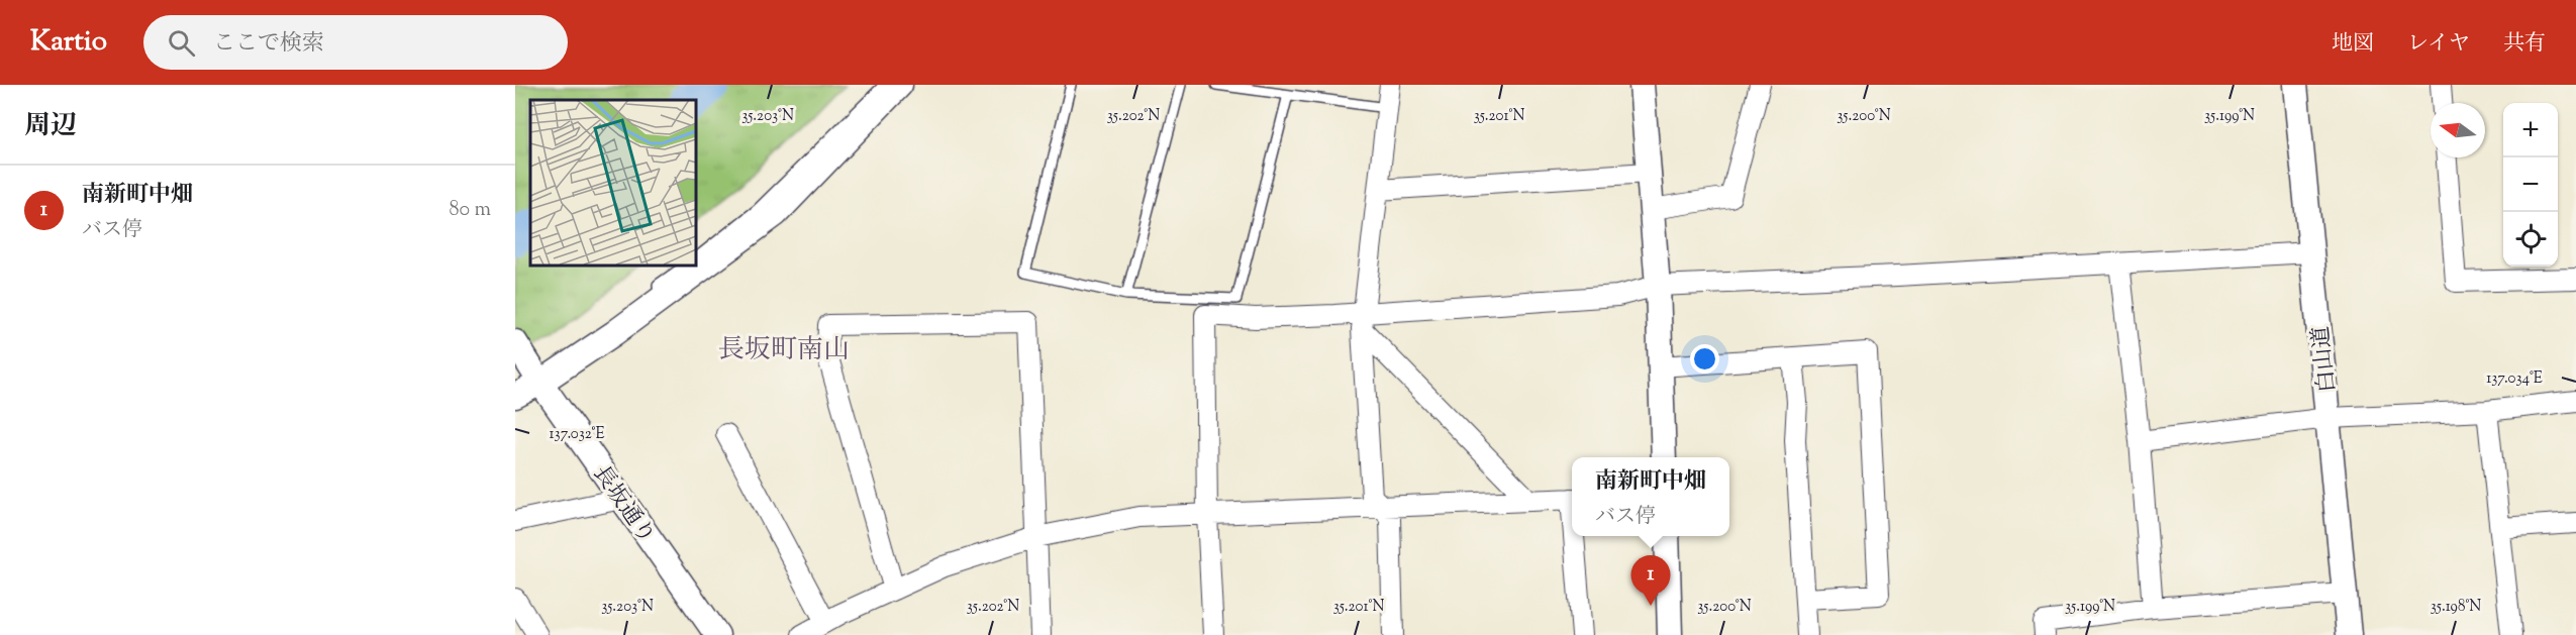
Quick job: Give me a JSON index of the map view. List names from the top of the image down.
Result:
{
  "streets": {
    "street": ["白山道", "長坂通り"]
  },
  "districts": ["長坂町南山"],
  "north": "left",
  "page": {
    "header": "Kartio",
    "search": "ここで検索",
    "nav": ["地図", "レイヤ", "共有"],
    "heading": "周辺",
    "map_buttons": ["+", "−"],
    "list": [
      {
        "mark": "1",
        "name": "南新町中畑",
        "note": "バス停",
        "value": "80 m"
      }
    ],
    "popup": ["南新町中畑", "バス停"],
    "pins": "1"
  },
  "coordinates": [
    "35.203°N",
    "35.202°N",
    "35.201°N",
    "35.200°N",
    "35.199°N",
    "137.034°E",
    "137.032°E",
    "35.198°N"
  ]
}
